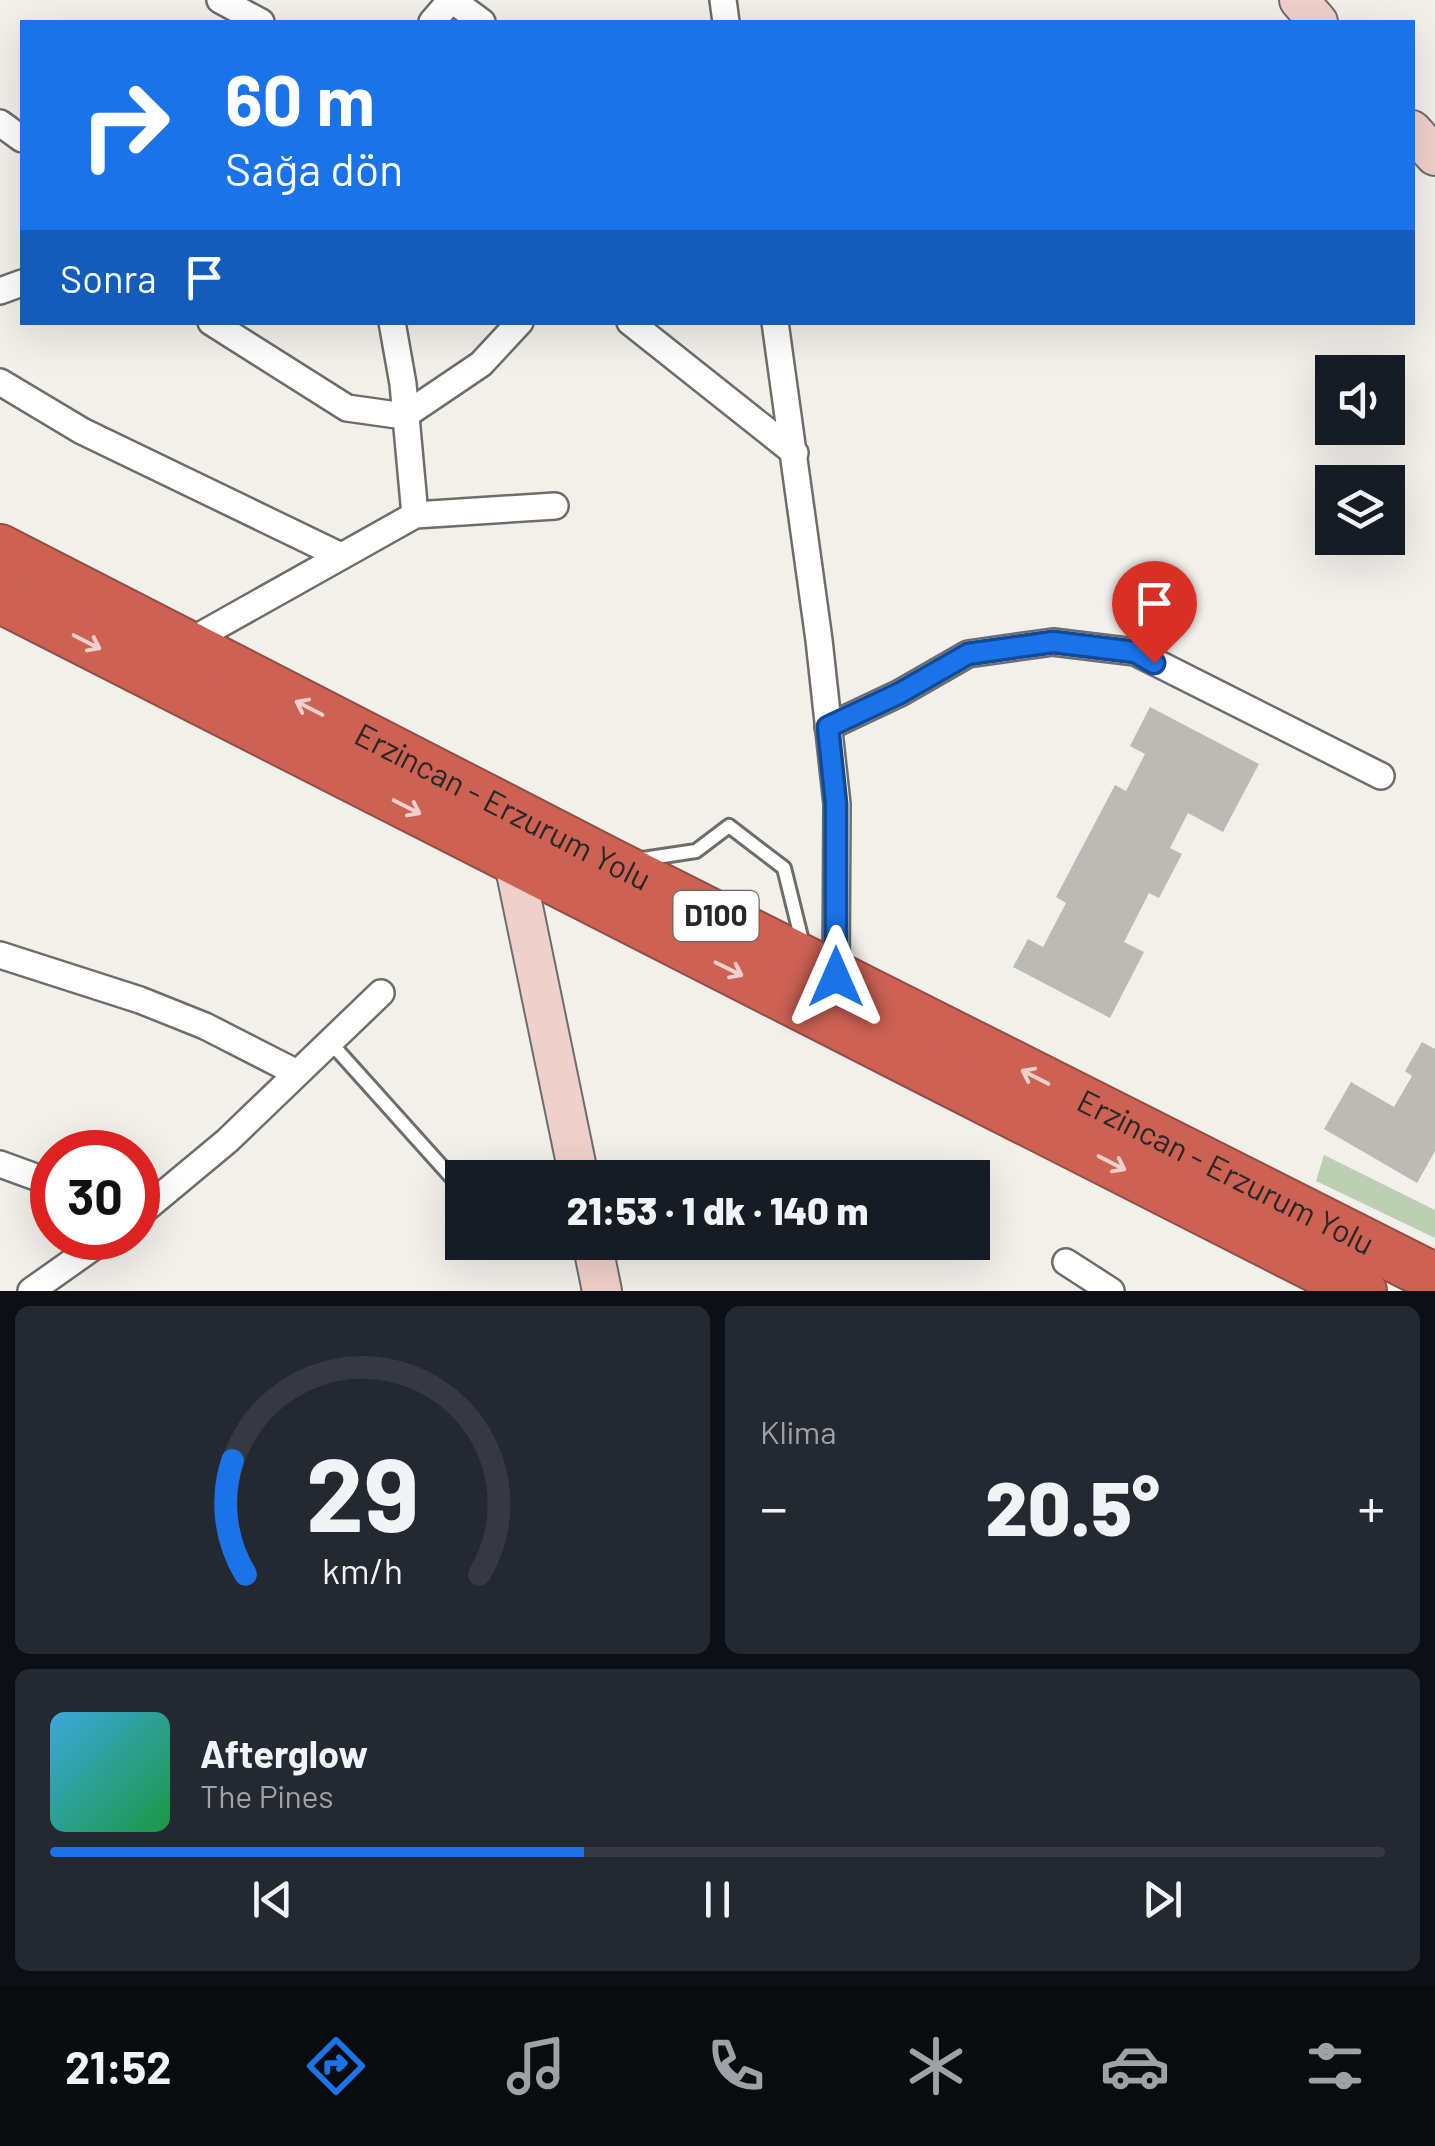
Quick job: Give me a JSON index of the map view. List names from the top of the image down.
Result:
{
  "streets": {
    "highway": ["Erzincan - Erzurum Yolu", "D100"]
  },
  "page": {
    "turn": ["60 m", "Sağa dön"],
    "then": "Sonra",
    "limit": "30",
    "trip": "21:53 · 1 dk · 140 m",
    "tile": "Klima",
    "heat": ["−", "20.5°", "+"],
    "song": ["Afterglow", "The Pines"],
    "tabs": "21:52",
    "gauge": ["29", "km/h"]
  }
}
